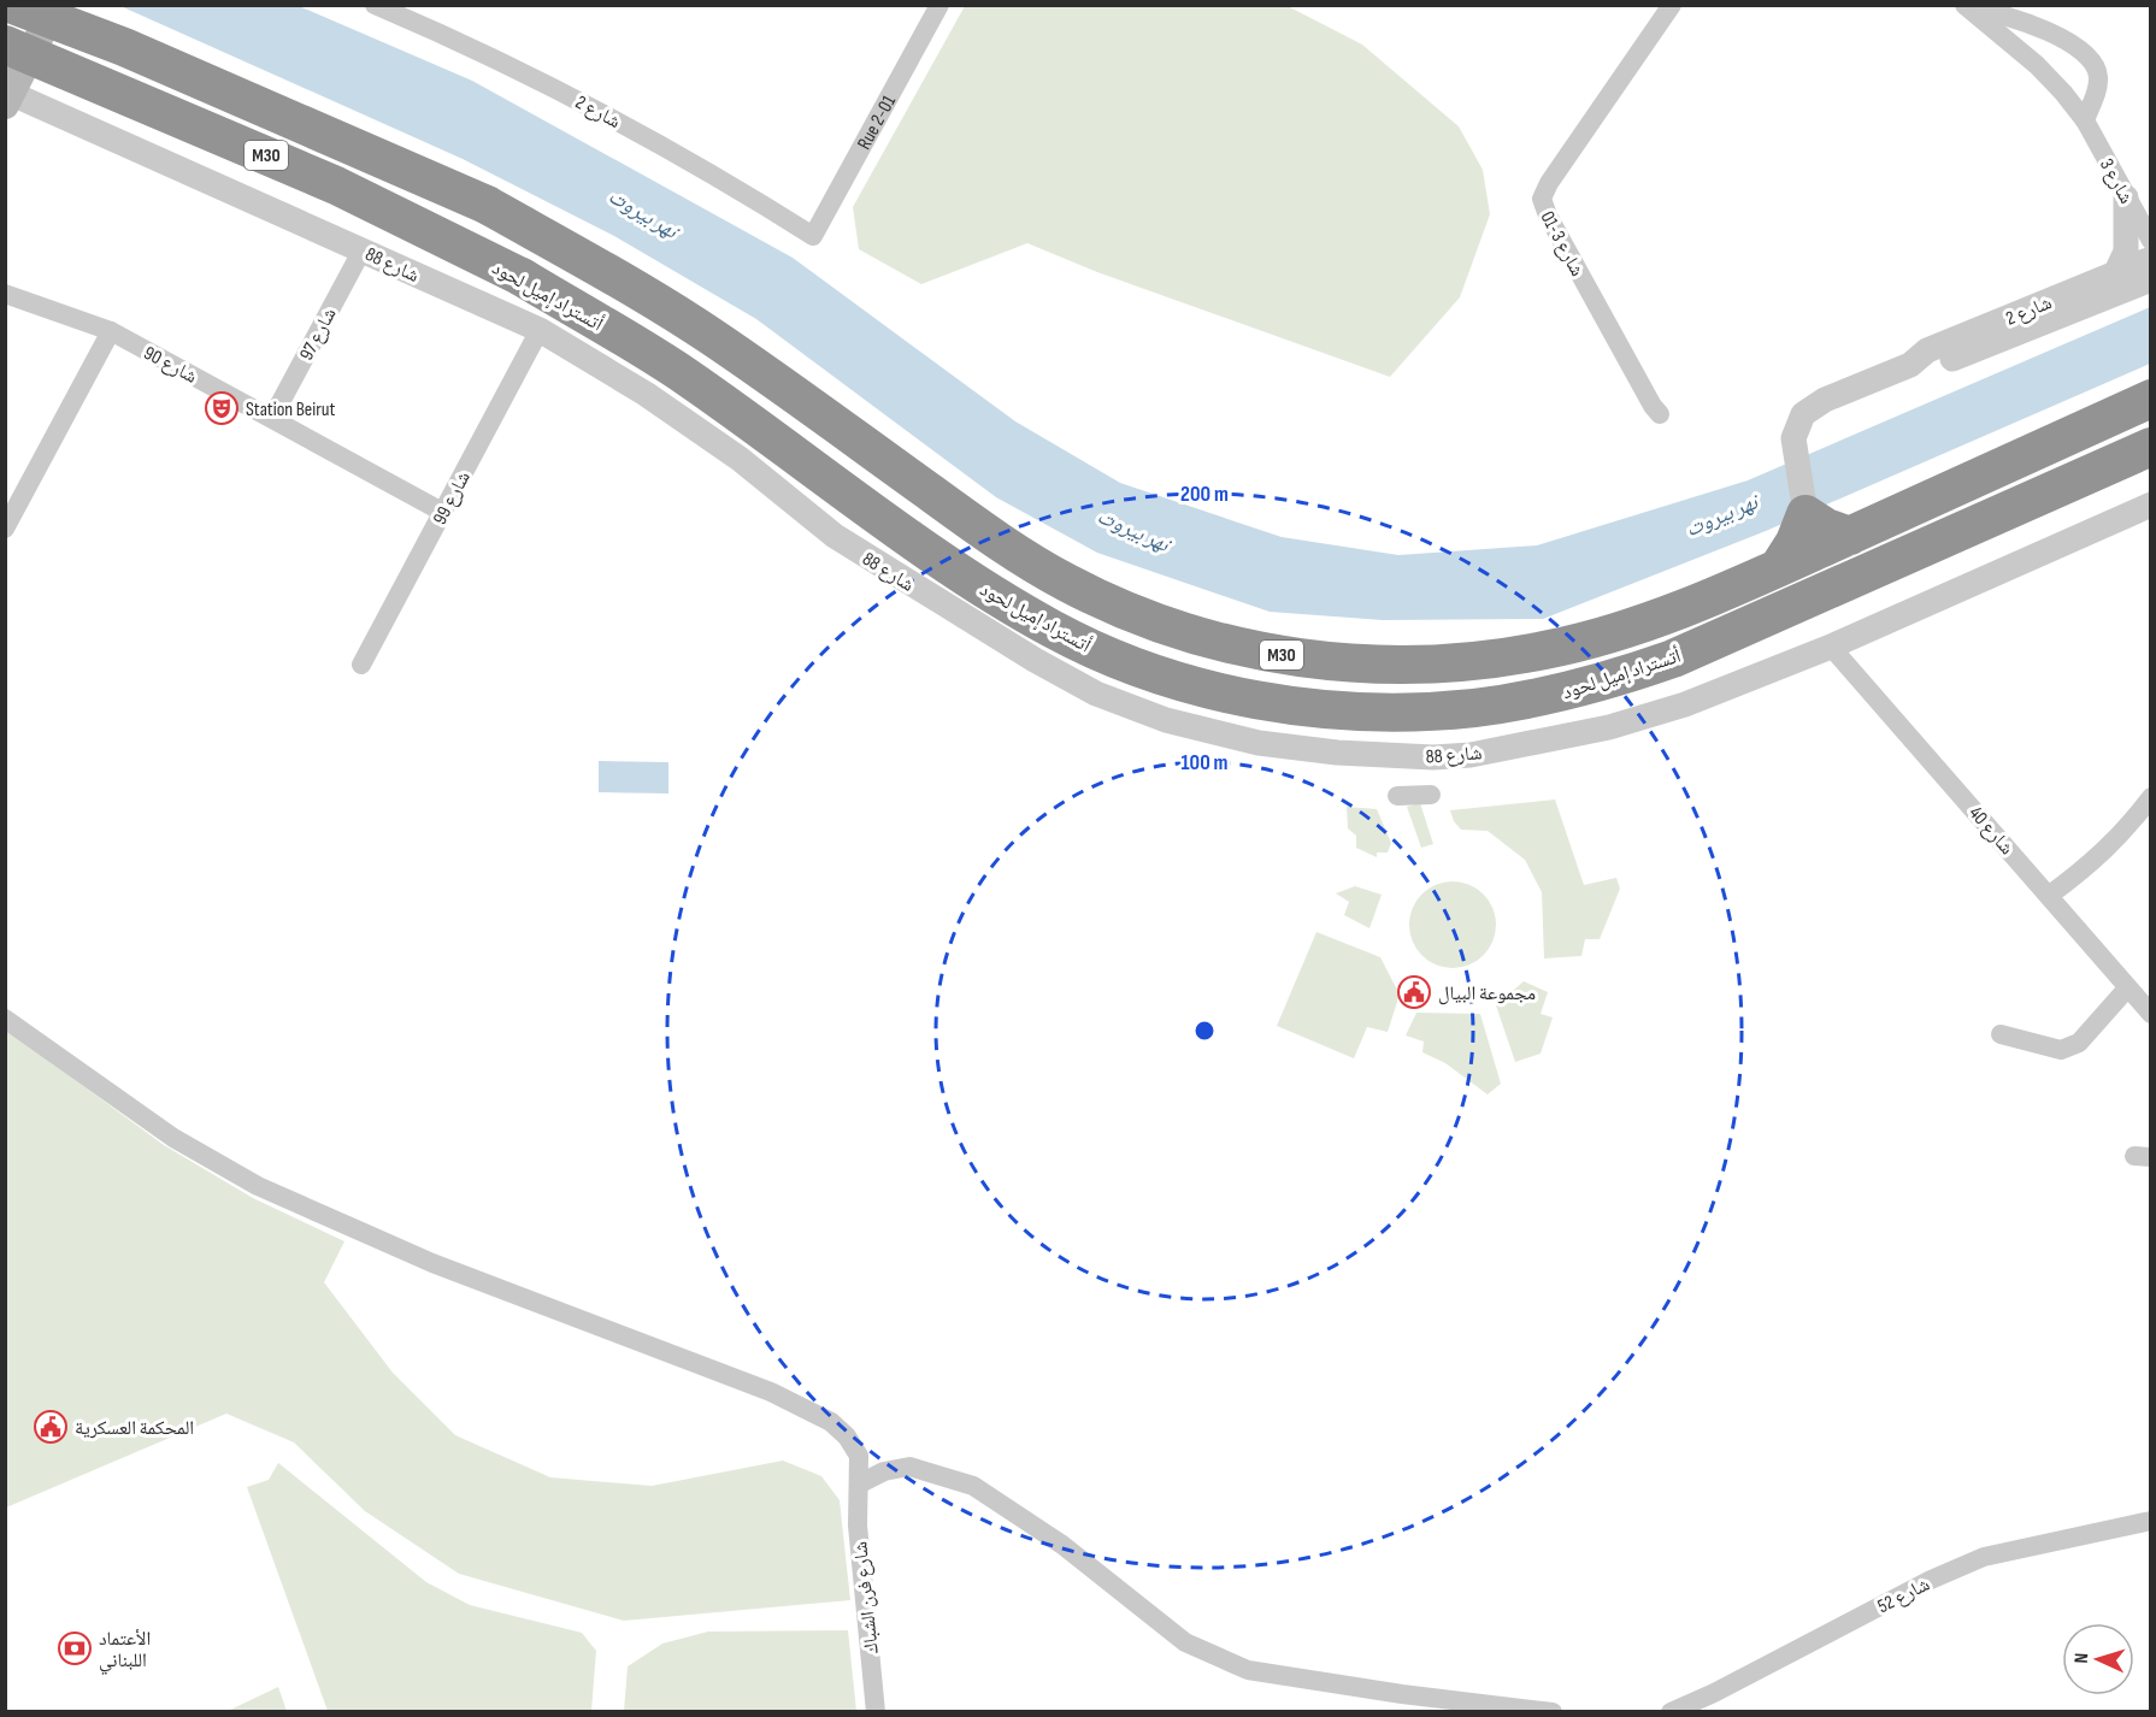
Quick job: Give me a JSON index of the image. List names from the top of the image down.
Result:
{
  "streets": {
    "highway": ["M30", "أتستراد إميل لحود"],
    "street": [
      "شارع 2",
      "Rue 2-01",
      "شارع 3",
      "شارع 3-01",
      "شارع 88",
      "شارع 97",
      "شارع 90",
      "شارع 99",
      "شارع 40",
      "شارع 52",
      "شارع فرن الشباك"
    ]
  },
  "crossings": [
    ["شارع 2", "Rue 2-01"],
    ["شارع 88", "شارع 97"],
    ["شارع 88", "شارع 99"],
    ["شارع 88", "شارع 40"],
    ["شارع 97", "شارع 90"],
    ["شارع 90", "شارع 99"]
  ],
  "water": ["نهر بيروت"],
  "places": {
    "theatre": ["Station Beirut"],
    "public building": ["مجموعة البيال", "المحكمة العسكرية"],
    "bank": ["الأعتماد اللبناني"]
  },
  "north": "left",
  "rings": ["200 m", "100 m"]
}
